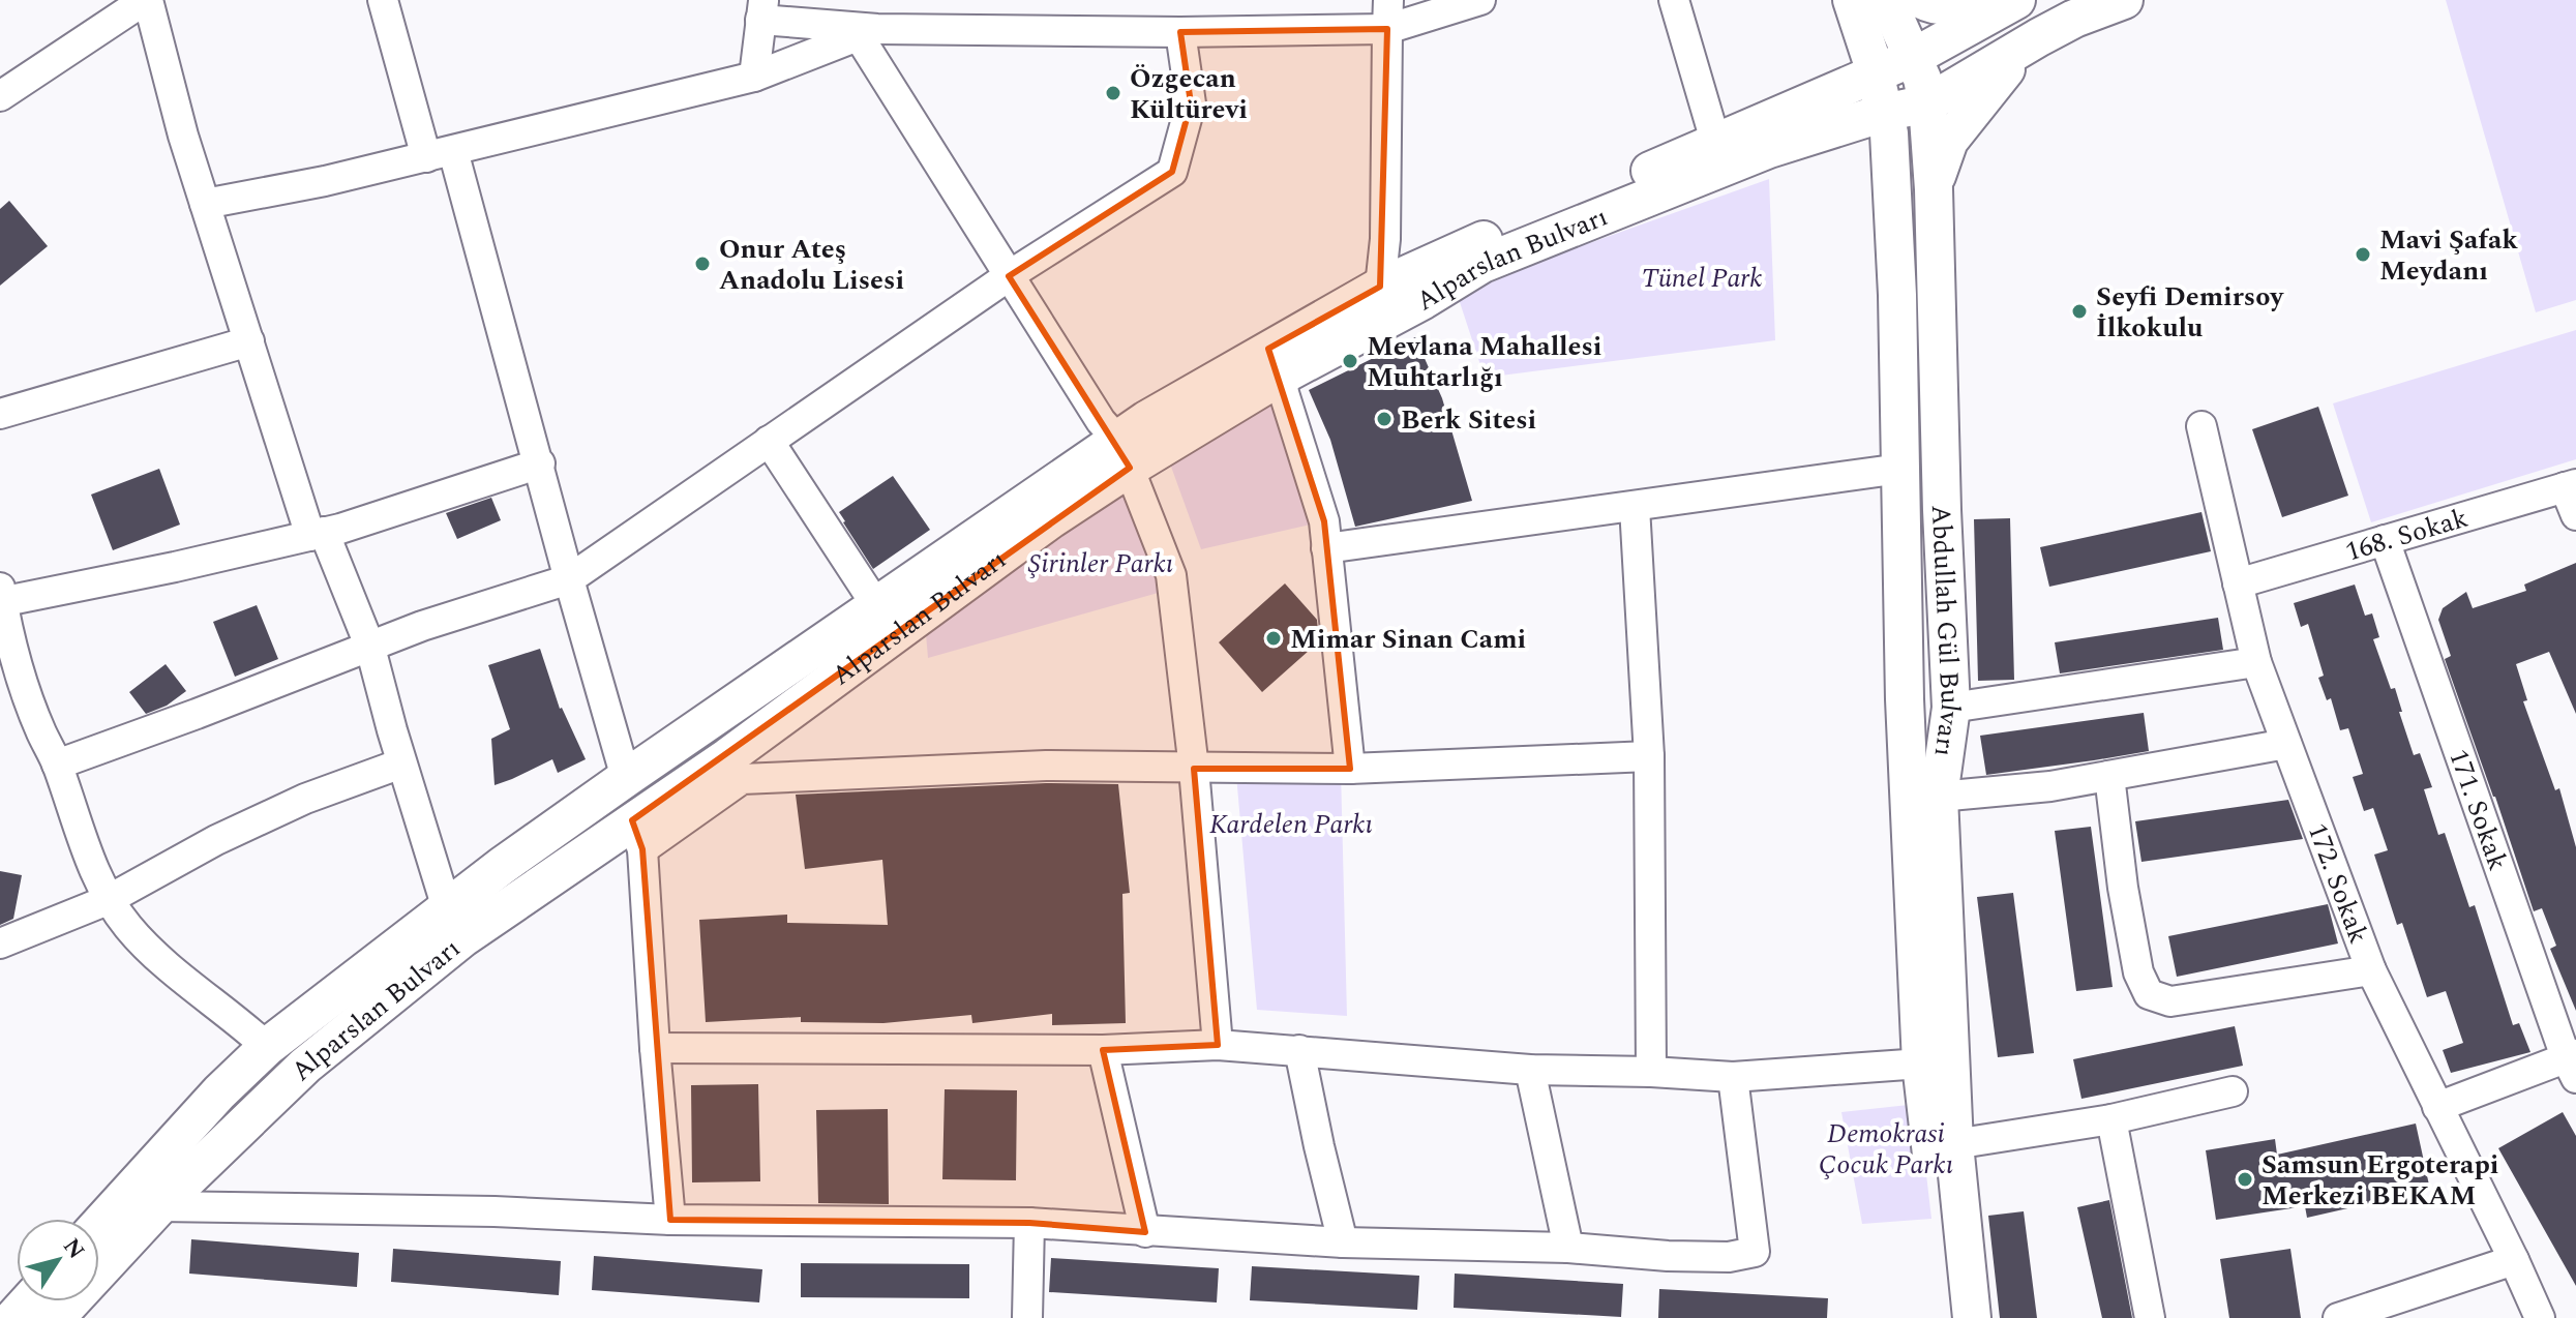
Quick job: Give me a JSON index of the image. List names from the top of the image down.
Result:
{
  "streets": {
    "main road": ["Alparslan Bulvarı", "Abdullah Gül Bulvarı"],
    "street": ["168. Sokak", "171. Sokak", "172. Sokak"]
  },
  "crossings": [
    ["Alparslan Bulvarı", "Abdullah Gül Bulvarı"],
    ["168. Sokak", "171. Sokak"],
    ["168. Sokak", "172. Sokak"]
  ],
  "parks": [
    "Tünel Park",
    "Şirinler Parkı",
    "Kardelen Parkı",
    "Demokrasi Çocuk Parkı"
  ],
  "places": [
    "Özgecan Kültürevi",
    "Mavi Şafak Meydanı",
    "Onur Ateş Anadolu Lisesi",
    "Seyfi Demirsoy İlkokulu",
    "Mevlana Mahallesi Muhtarlığı",
    "Berk Sitesi",
    "Mimar Sinan Cami",
    "Samsun Ergoterapi Merkezi BEKAM"
  ],
  "north": "top right"
}
